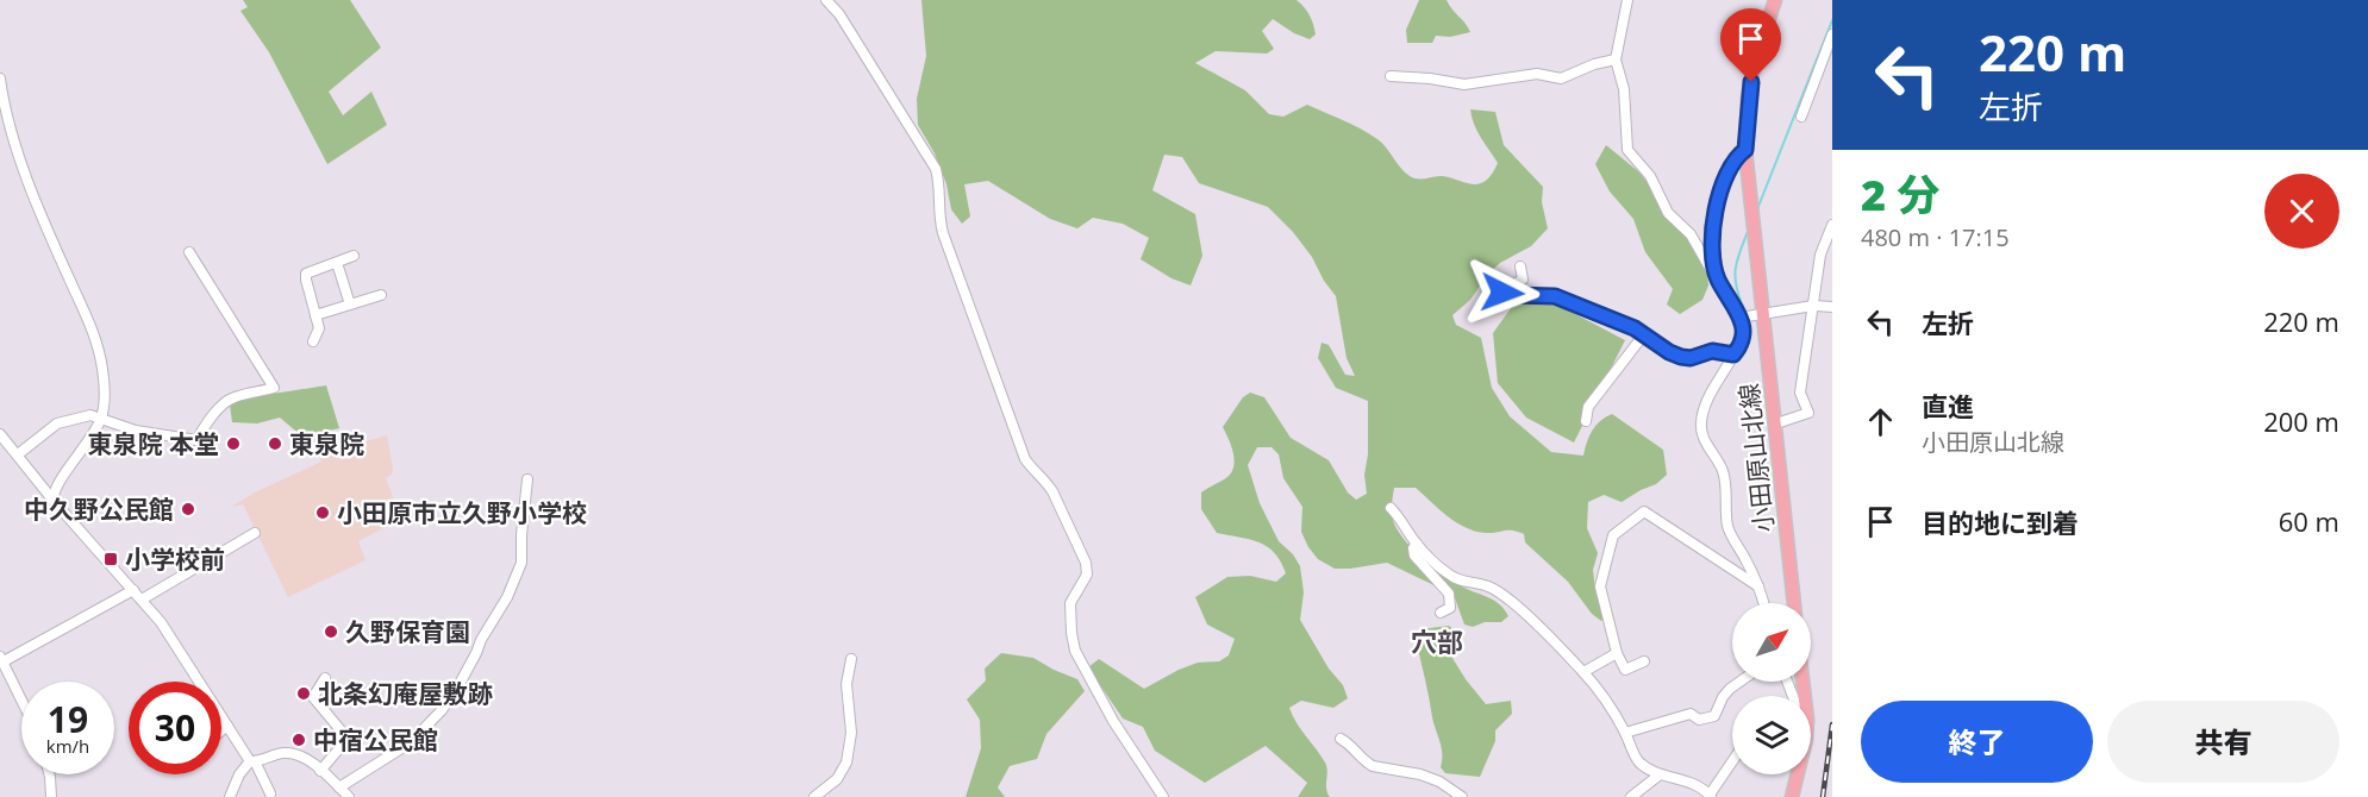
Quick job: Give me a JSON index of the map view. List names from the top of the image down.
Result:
{
  "streets": {
    "main road": ["小田原山北線"]
  },
  "districts": ["穴部"],
  "places": {
    "other": [
      "東泉院 本堂",
      "東泉院",
      "中久野公民館",
      "小田原市立久野小学校",
      "久野保育園",
      "北条幻庵屋敷跡",
      "中宿公民館"
    ],
    "transit": ["小学校前"]
  },
  "north": "top right",
  "page": {
    "turn": ["220 m", "左折"],
    "heading": ["2 分", "480 m · 17:15"],
    "list": [
      {
        "name": "左折",
        "value": "220 m"
      },
      {
        "name": "直進",
        "note": "小田原山北線",
        "value": "200 m"
      },
      {
        "name": "目的地に到着",
        "value": "60 m"
      }
    ],
    "speed": "19 km/h",
    "limit": "30",
    "buttons": ["終了", "共有"]
  }
}
